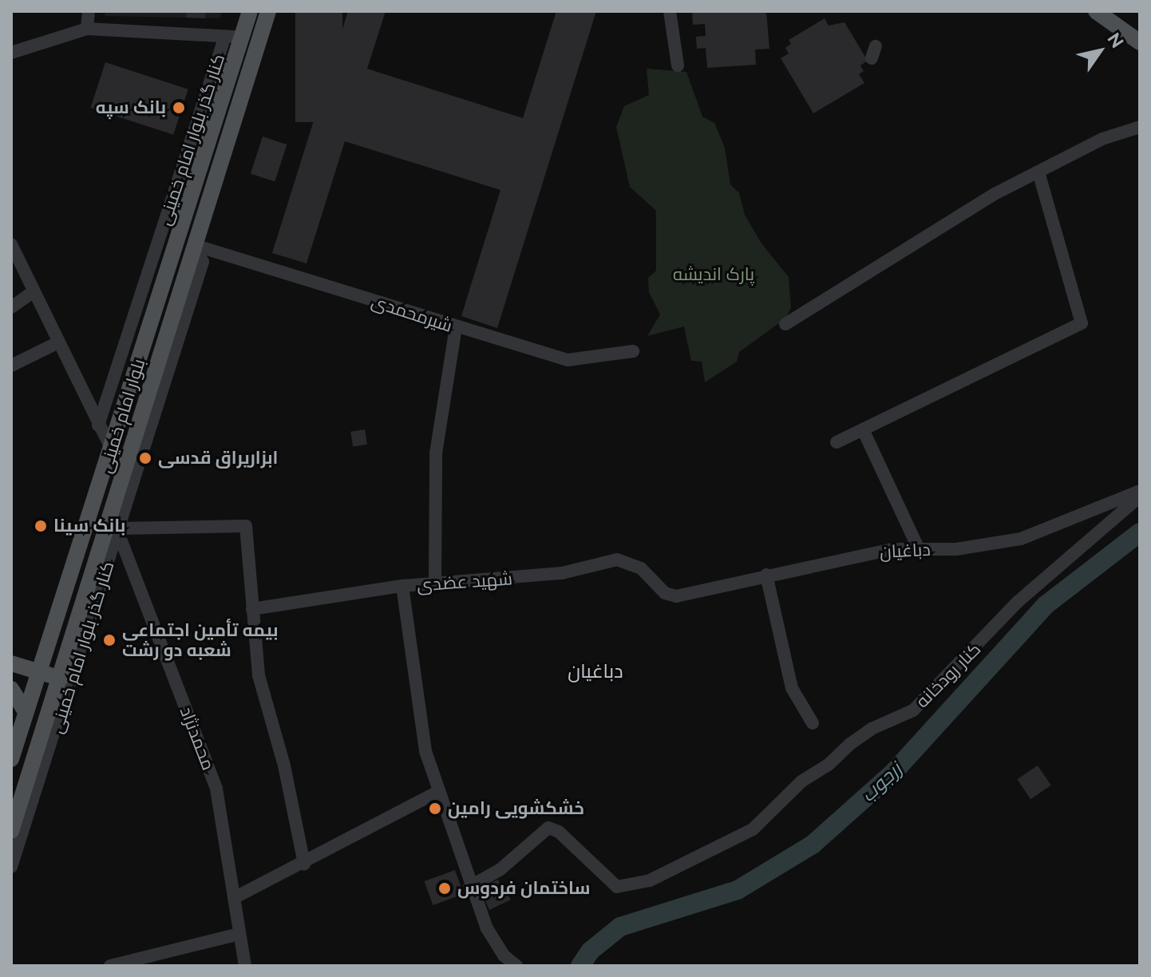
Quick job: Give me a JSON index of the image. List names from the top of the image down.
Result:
{
  "streets": {
    "main road": ["بلوار امام خمینی"],
    "street": [
      "کنار گذر بلوار امام خمینی",
      "شیرمحمدی",
      "دباغیان",
      "شهید عضدی",
      "کنار رودخانه",
      "محمدنژاد"
    ]
  },
  "crossings": [
    ["کنار گذر بلوار امام خمینی", "بلوار امام خمینی"],
    ["کنار گذر بلوار امام خمینی", "محمدنژاد"],
    ["شیرمحمدی", "بلوار امام خمینی"],
    ["بلوار امام خمینی", "محمدنژاد"],
    ["دباغیان", "شهید عضدی"]
  ],
  "districts": ["دباغیان"],
  "water": ["زرجوب"],
  "parks": ["پارک اندیشه"],
  "places": [
    "بانک سپه",
    "ابزاریراق قدسی",
    "بانک سینا",
    "بیمه تأمین اجتماعی شعبه دو رشت",
    "خشکشویی رامین",
    "ساختمان فردوس"
  ],
  "north": "top right"
}
